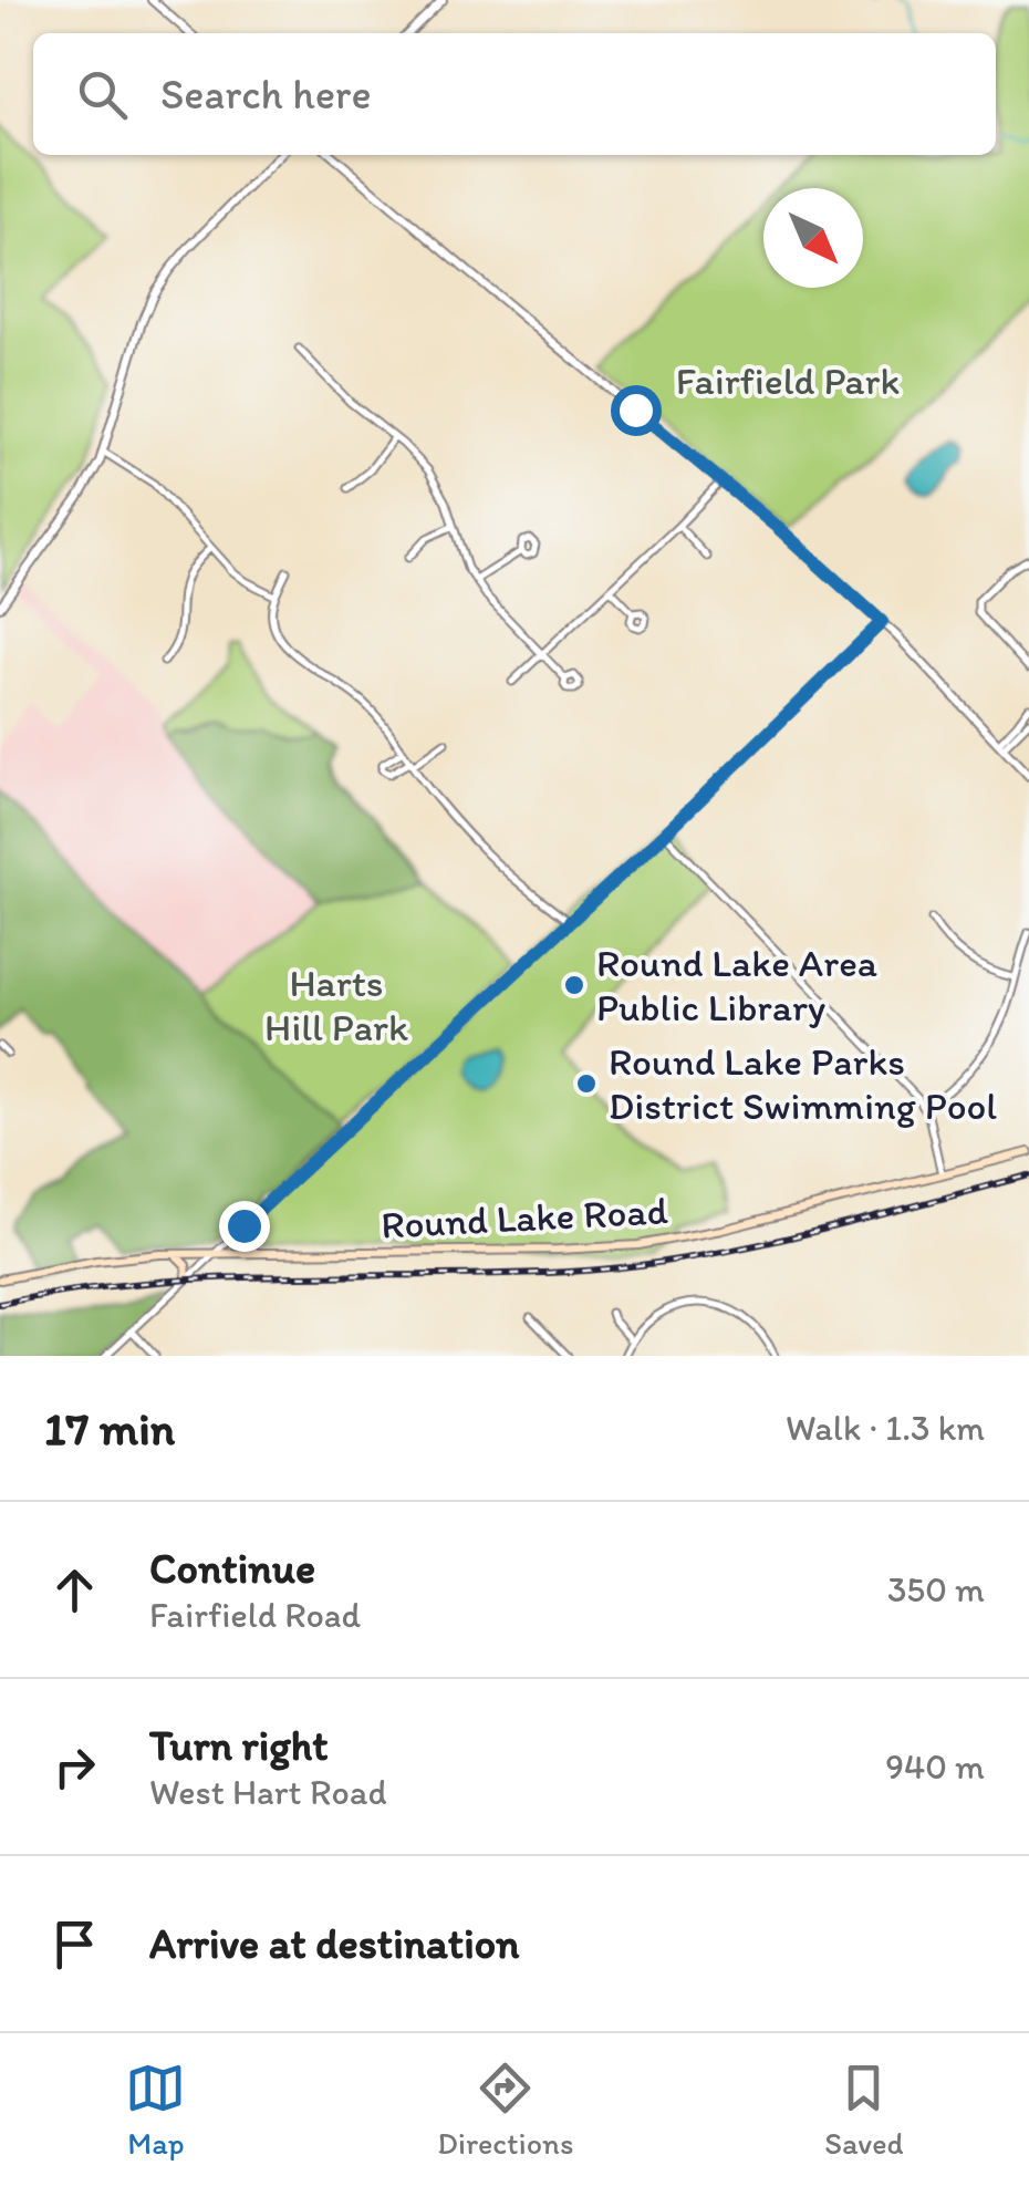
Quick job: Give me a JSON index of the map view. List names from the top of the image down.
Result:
{
  "streets": {
    "main road": ["Round Lake Road"]
  },
  "parks": ["Fairfield Park", "Harts Hill Park"],
  "places": ["Round Lake Area Public Library", "Round Lake Parks District Swimming Pool"],
  "north": "bottom right",
  "page": {
    "search": "Search here",
    "heading": ["17 min", "Walk · 1.3 km"],
    "list": [
      ["Continue", "Fairfield Road", "350 m"],
      ["Turn right", "West Hart Road", "940 m"],
      "Arrive at destination"
    ],
    "nav": ["Map", "Directions", "Saved"]
  }
}
